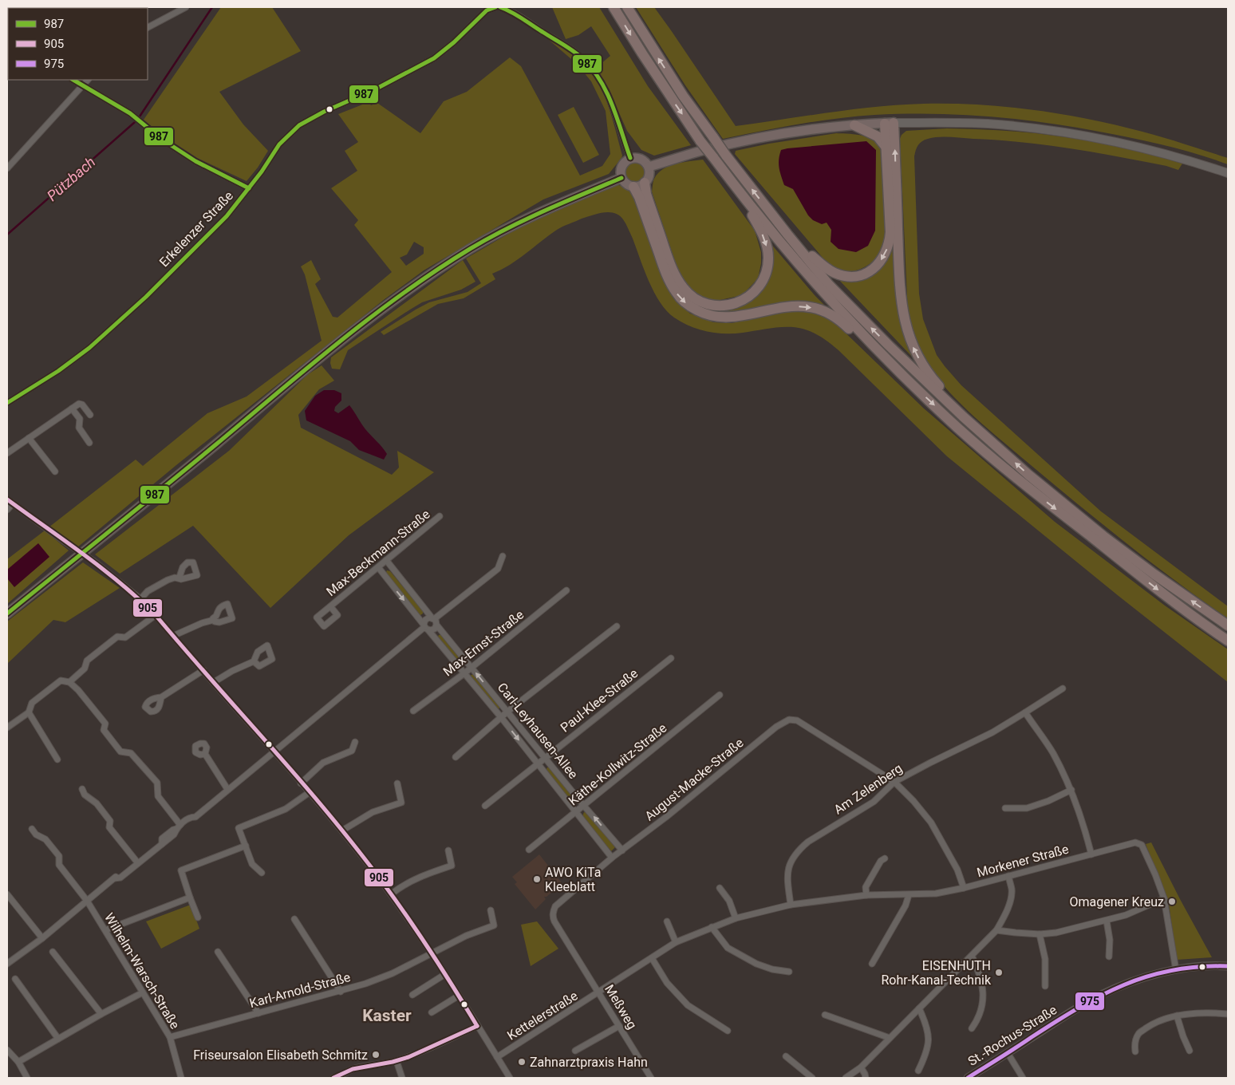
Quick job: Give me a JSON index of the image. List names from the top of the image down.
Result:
{
  "streets": {
    "street": [
      "Erkelenzer Straße",
      "Max-Beckmann-Straße",
      "Max-Ernst-Straße",
      "Paul-Klee-Straße",
      "Carl-Leyhausen-Allee",
      "Käthe-Kollwitz-Straße",
      "August-Macke-Straße",
      "Am Zelenberg",
      "Morkener Straße",
      "Wilhelm-Warsch-Straße",
      "Karl-Arnold-Straße",
      "Meßweg",
      "Kettelerstraße",
      "St.-Rochus-Straße"
    ]
  },
  "crossings": [
    ["Max-Beckmann-Straße", "Carl-Leyhausen-Allee"],
    ["Max-Ernst-Straße", "Carl-Leyhausen-Allee"],
    ["Paul-Klee-Straße", "Carl-Leyhausen-Allee"],
    ["Carl-Leyhausen-Allee", "Käthe-Kollwitz-Straße"],
    ["Carl-Leyhausen-Allee", "August-Macke-Straße"],
    ["August-Macke-Straße", "Am Zelenberg"],
    ["August-Macke-Straße", "Meßweg"],
    ["Am Zelenberg", "Morkener Straße"],
    ["Morkener Straße", "Meßweg"],
    ["Morkener Straße", "Kettelerstraße"],
    ["Wilhelm-Warsch-Straße", "Karl-Arnold-Straße"],
    ["Meßweg", "Kettelerstraße"]
  ],
  "districts": ["Kaster"],
  "water": ["Pützbach"],
  "places": [
    "AWO KiTa Kleeblatt",
    "Omagener Kreuz",
    "EISENHUTH Rohr-Kanal-Technik",
    "Friseursalon Elisabeth Schmitz",
    "Zahnarztpraxis Hahn"
  ],
  "lines": ["transit line 987", "transit line 905", "transit line 975"],
  "legend": ["987", "905", "975"]
}
